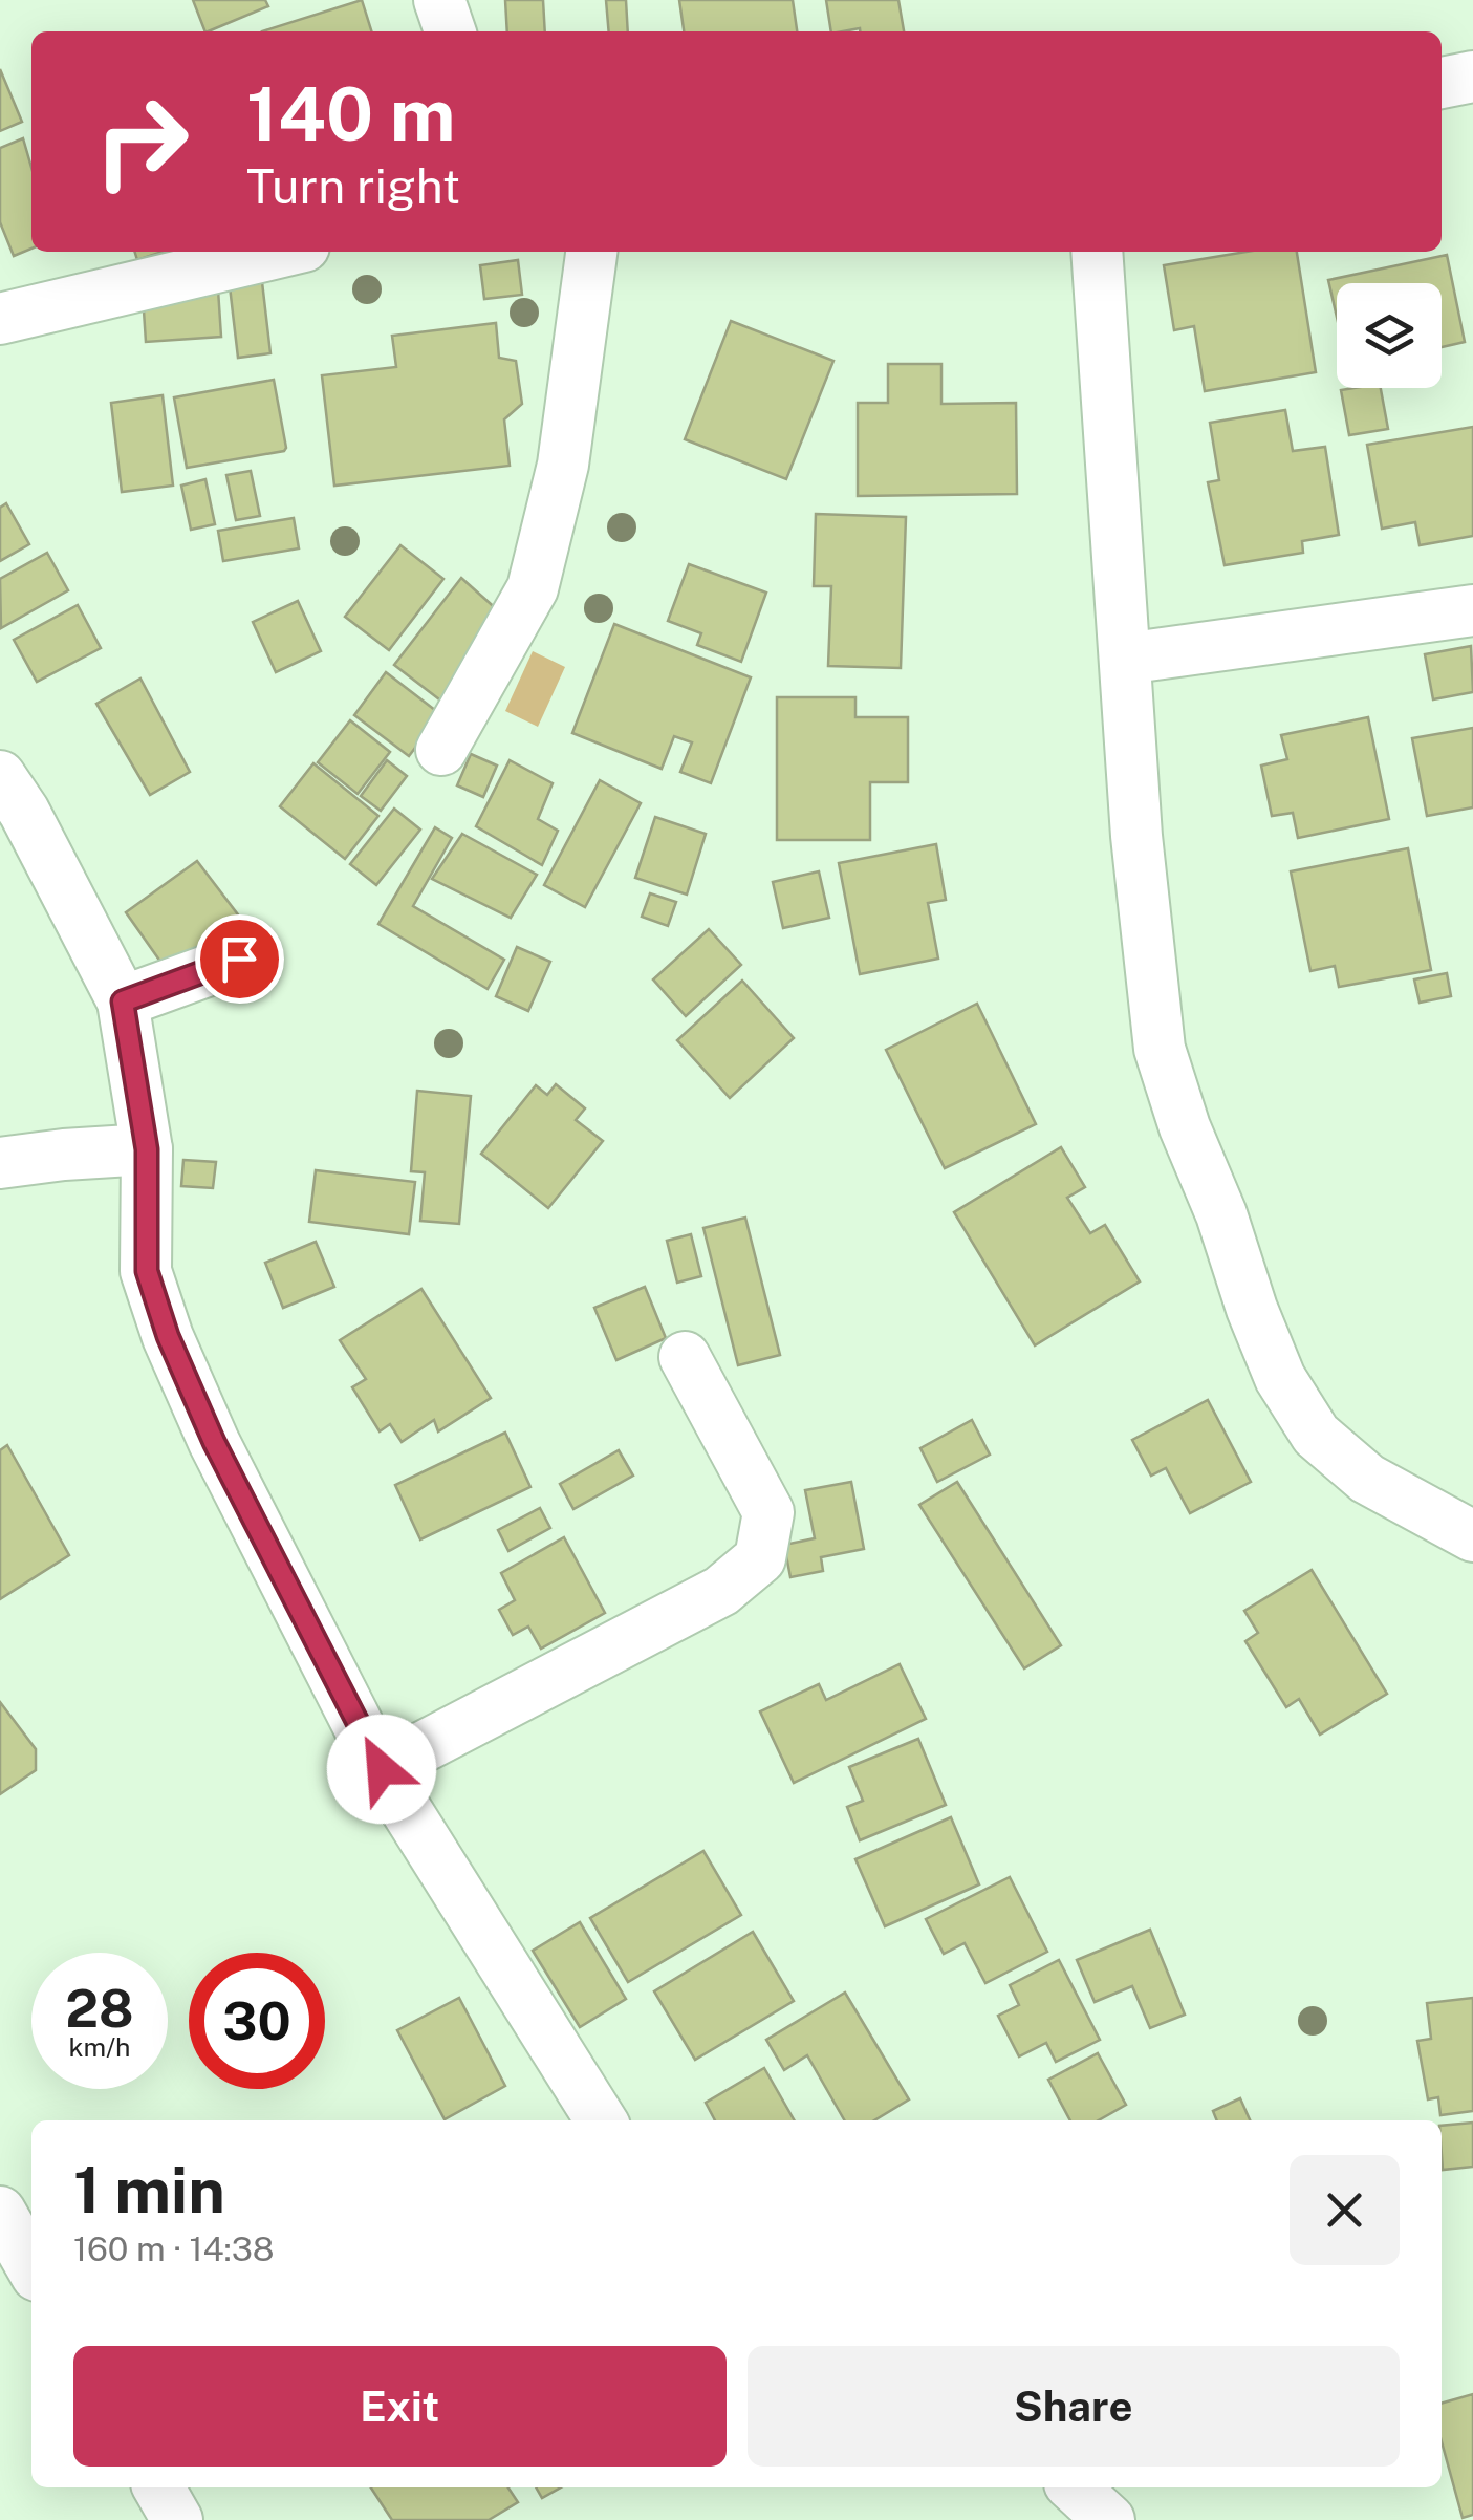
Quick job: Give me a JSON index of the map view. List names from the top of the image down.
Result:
{
  "page": {
    "turn": ["140 m", "Turn right"],
    "speed": "28 km/h",
    "limit": "30",
    "heading": ["1 min", "160 m · 14:38"],
    "buttons": ["Exit", "Share"]
  }
}
